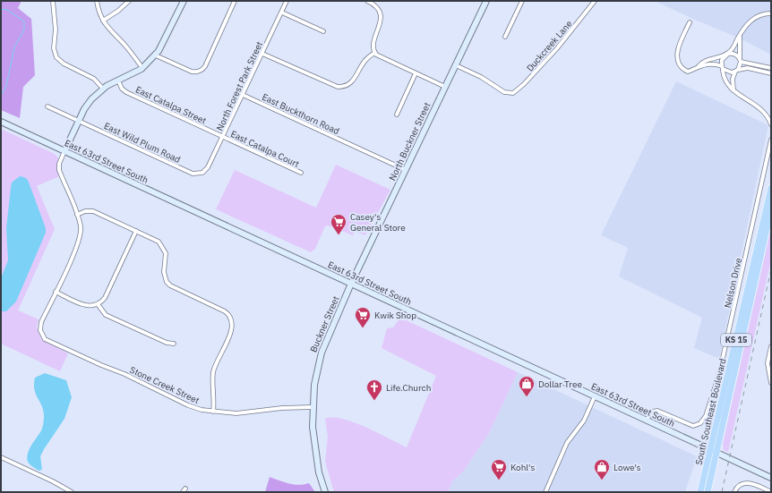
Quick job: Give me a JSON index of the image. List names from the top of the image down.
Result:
{
  "streets": {
    "main road": [
      "North Buckner Street",
      "East 63rd Street South",
      "Buckner Street",
      "KS 15",
      "South Southeast Boulevard"
    ],
    "street": [
      "Duckcreek Lane",
      "North Forest Park Street",
      "East Catalpa Street",
      "East Buckthorn Road",
      "East Wild Plum Road",
      "East Catalpa Court",
      "Nelson Drive",
      "Stone Creek Street"
    ]
  },
  "crossings": [
    ["Duckcreek Lane", "North Buckner Street"],
    ["North Forest Park Street", "East Catalpa Street"],
    ["North Forest Park Street", "East Buckthorn Road"],
    ["North Forest Park Street", "East Wild Plum Road"],
    ["North Forest Park Street", "East Catalpa Court"],
    ["East Catalpa Street", "East Catalpa Court"],
    ["East Buckthorn Road", "North Buckner Street"],
    ["North Buckner Street", "East 63rd Street South"],
    ["North Buckner Street", "Buckner Street"],
    ["East 63rd Street South", "Nelson Drive"],
    ["East 63rd Street South", "Buckner Street"],
    ["East 63rd Street South", "South Southeast Boulevard"],
    ["Buckner Street", "Stone Creek Street"]
  ],
  "places": {
    "supermarket": ["Casey's General Store", "Kwik Shop", "Kohl's"],
    "shop": ["Dollar Tree", "Lowe's"],
    "church": ["Life.Church"]
  }
}
